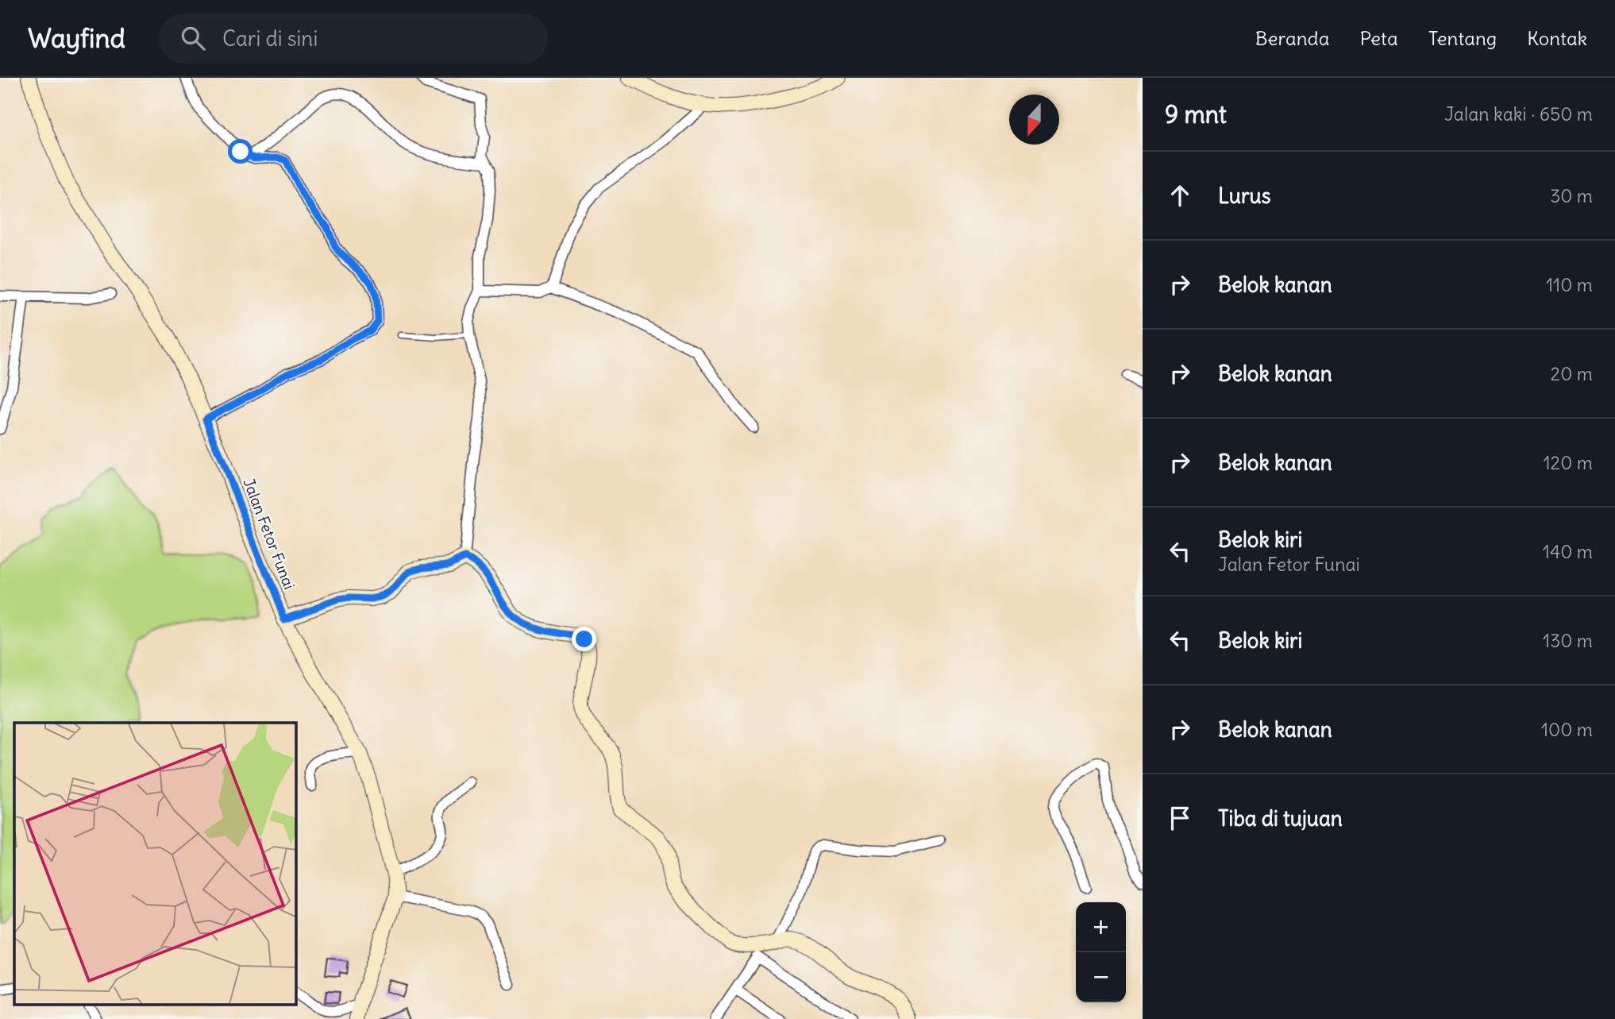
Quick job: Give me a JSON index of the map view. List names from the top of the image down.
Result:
{
  "streets": {
    "street": ["Jalan Fetor Funai"]
  },
  "north": "bottom",
  "page": {
    "header": "Wayfind",
    "search": "Cari di sini",
    "nav": [
      "Beranda",
      "Peta",
      "Tentang",
      "Kontak"
    ],
    "heading": ["9 mnt", "Jalan kaki · 650 m"],
    "list": [
      ["Lurus", "30 m"],
      ["Belok kanan", "110 m"],
      ["Belok kanan", "20 m"],
      ["Belok kanan", "120 m"],
      ["Belok kiri", "Jalan Fetor Funai", "140 m"],
      ["Belok kiri", "130 m"],
      ["Belok kanan", "100 m"],
      "Tiba di tujuan"
    ],
    "map_buttons": ["+", "−"]
  }
}
